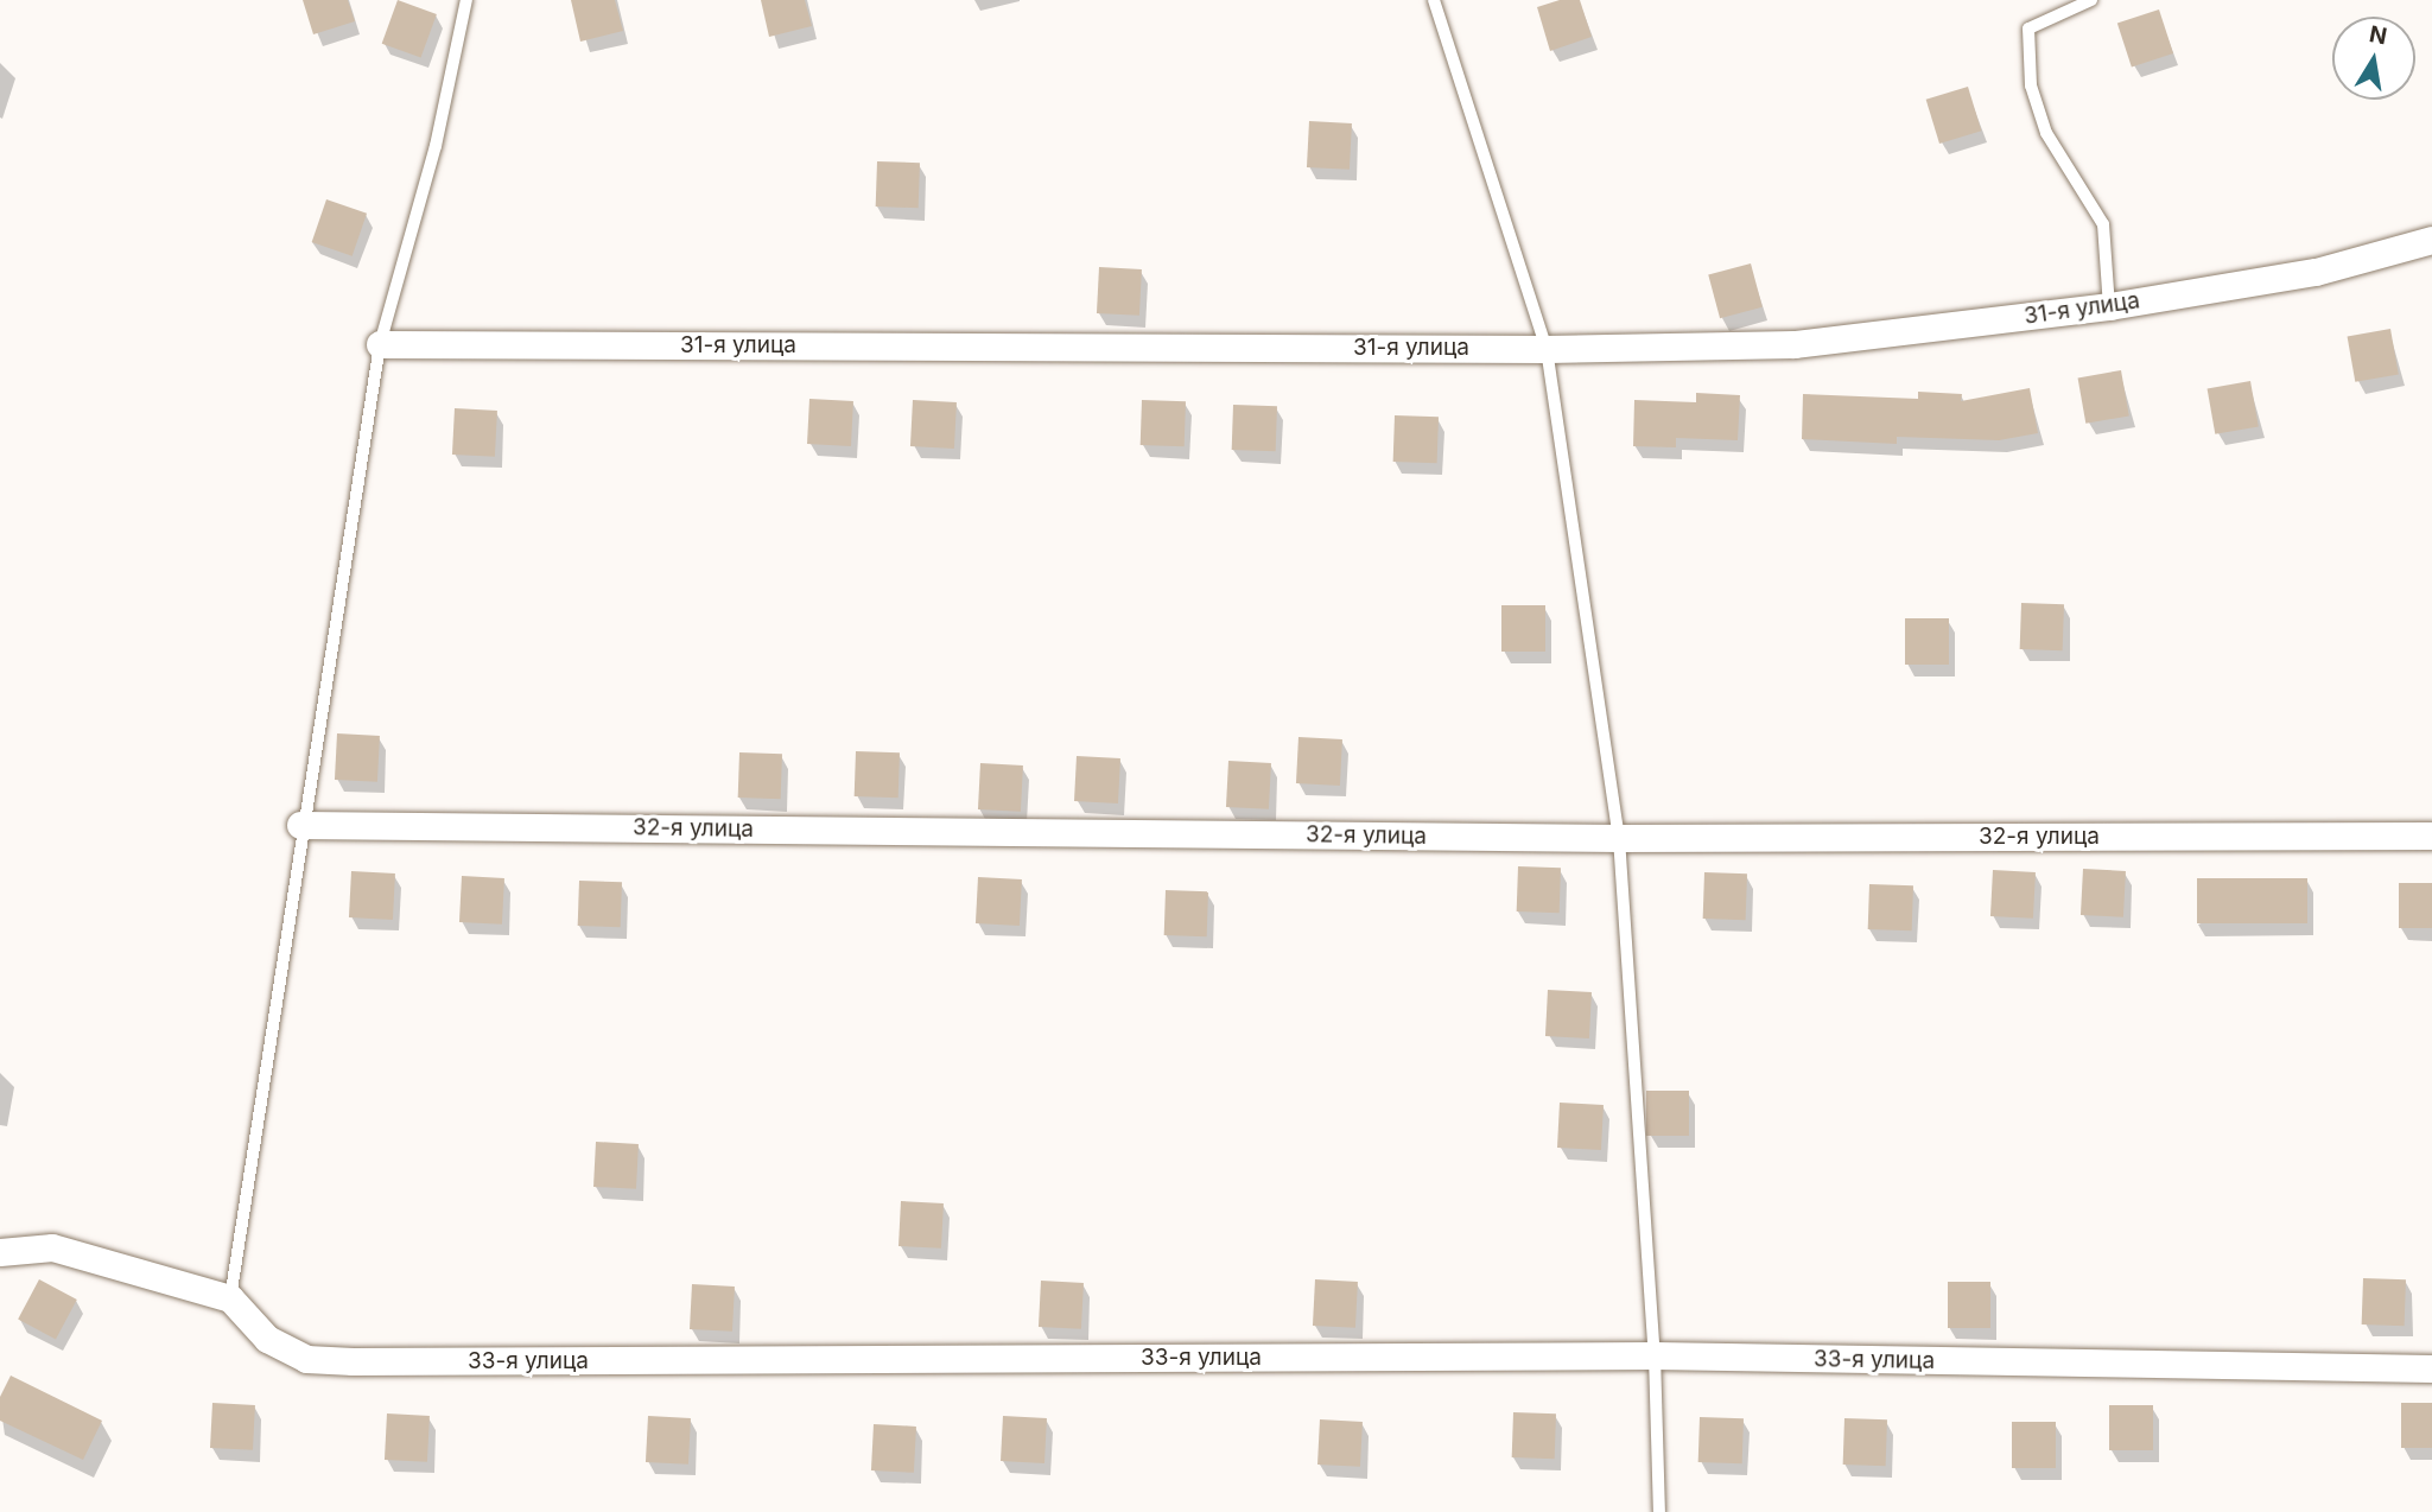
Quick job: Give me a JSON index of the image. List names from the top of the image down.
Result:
{
  "streets": {
    "street": ["31-я улица", "32-я улица", "33-я улица"]
  },
  "north": "top"
}
